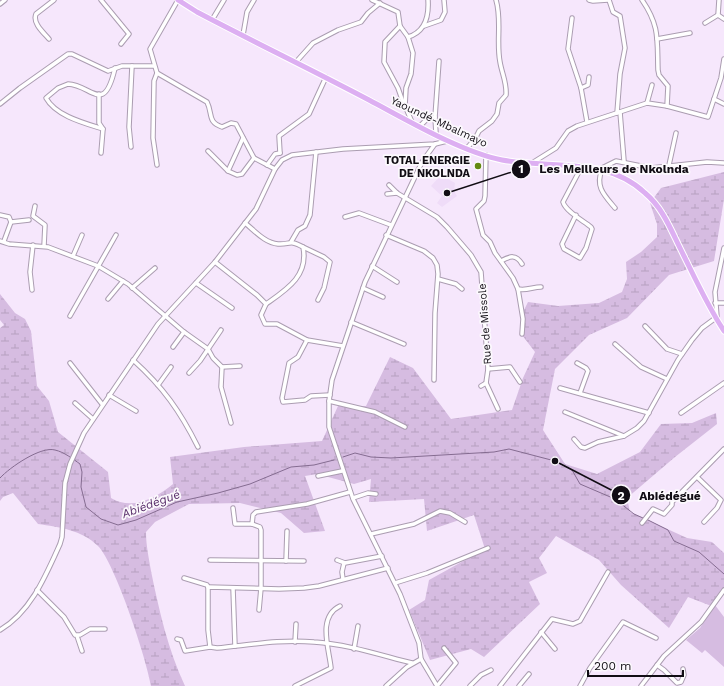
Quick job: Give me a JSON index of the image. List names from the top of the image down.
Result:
{
  "streets": {
    "highway": ["Yaoundé-Mbalmayo"],
    "street": ["Rue de Missole"]
  },
  "water": ["Abiédégué"],
  "places": ["TOTAL ENERGIE DE NKOLNDA", "Les Meilleurs de Nkolnda", "Abiédégué"],
  "scale_bar": "200 m"
}
